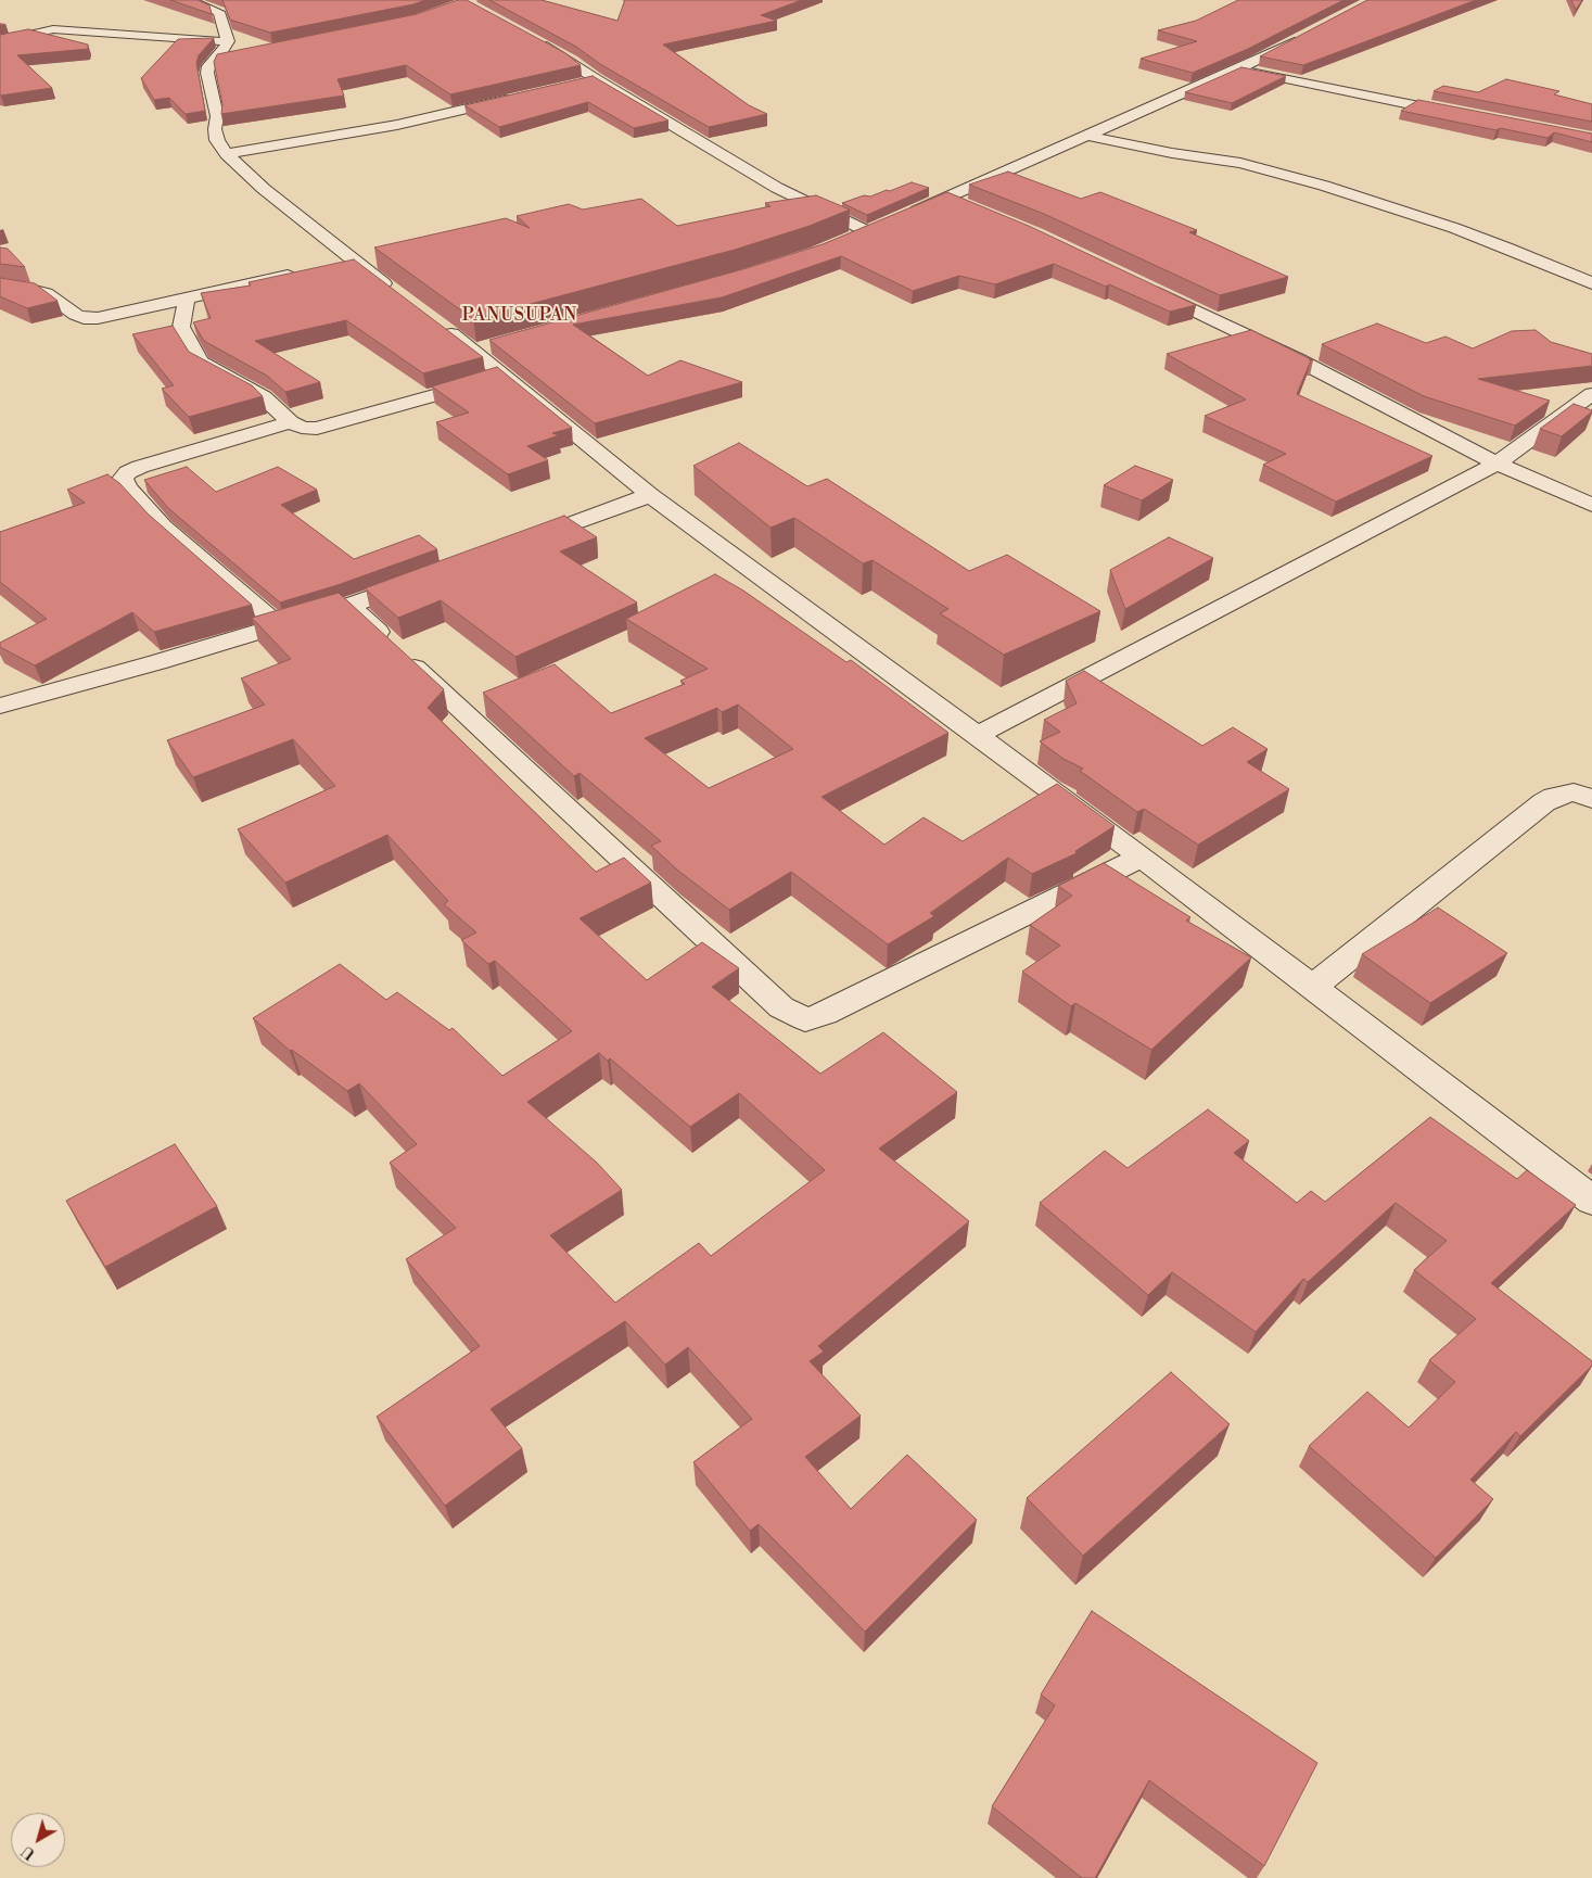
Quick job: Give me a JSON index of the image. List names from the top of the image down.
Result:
{
  "districts": ["PANUSUPAN"],
  "north": "bottom left"
}
